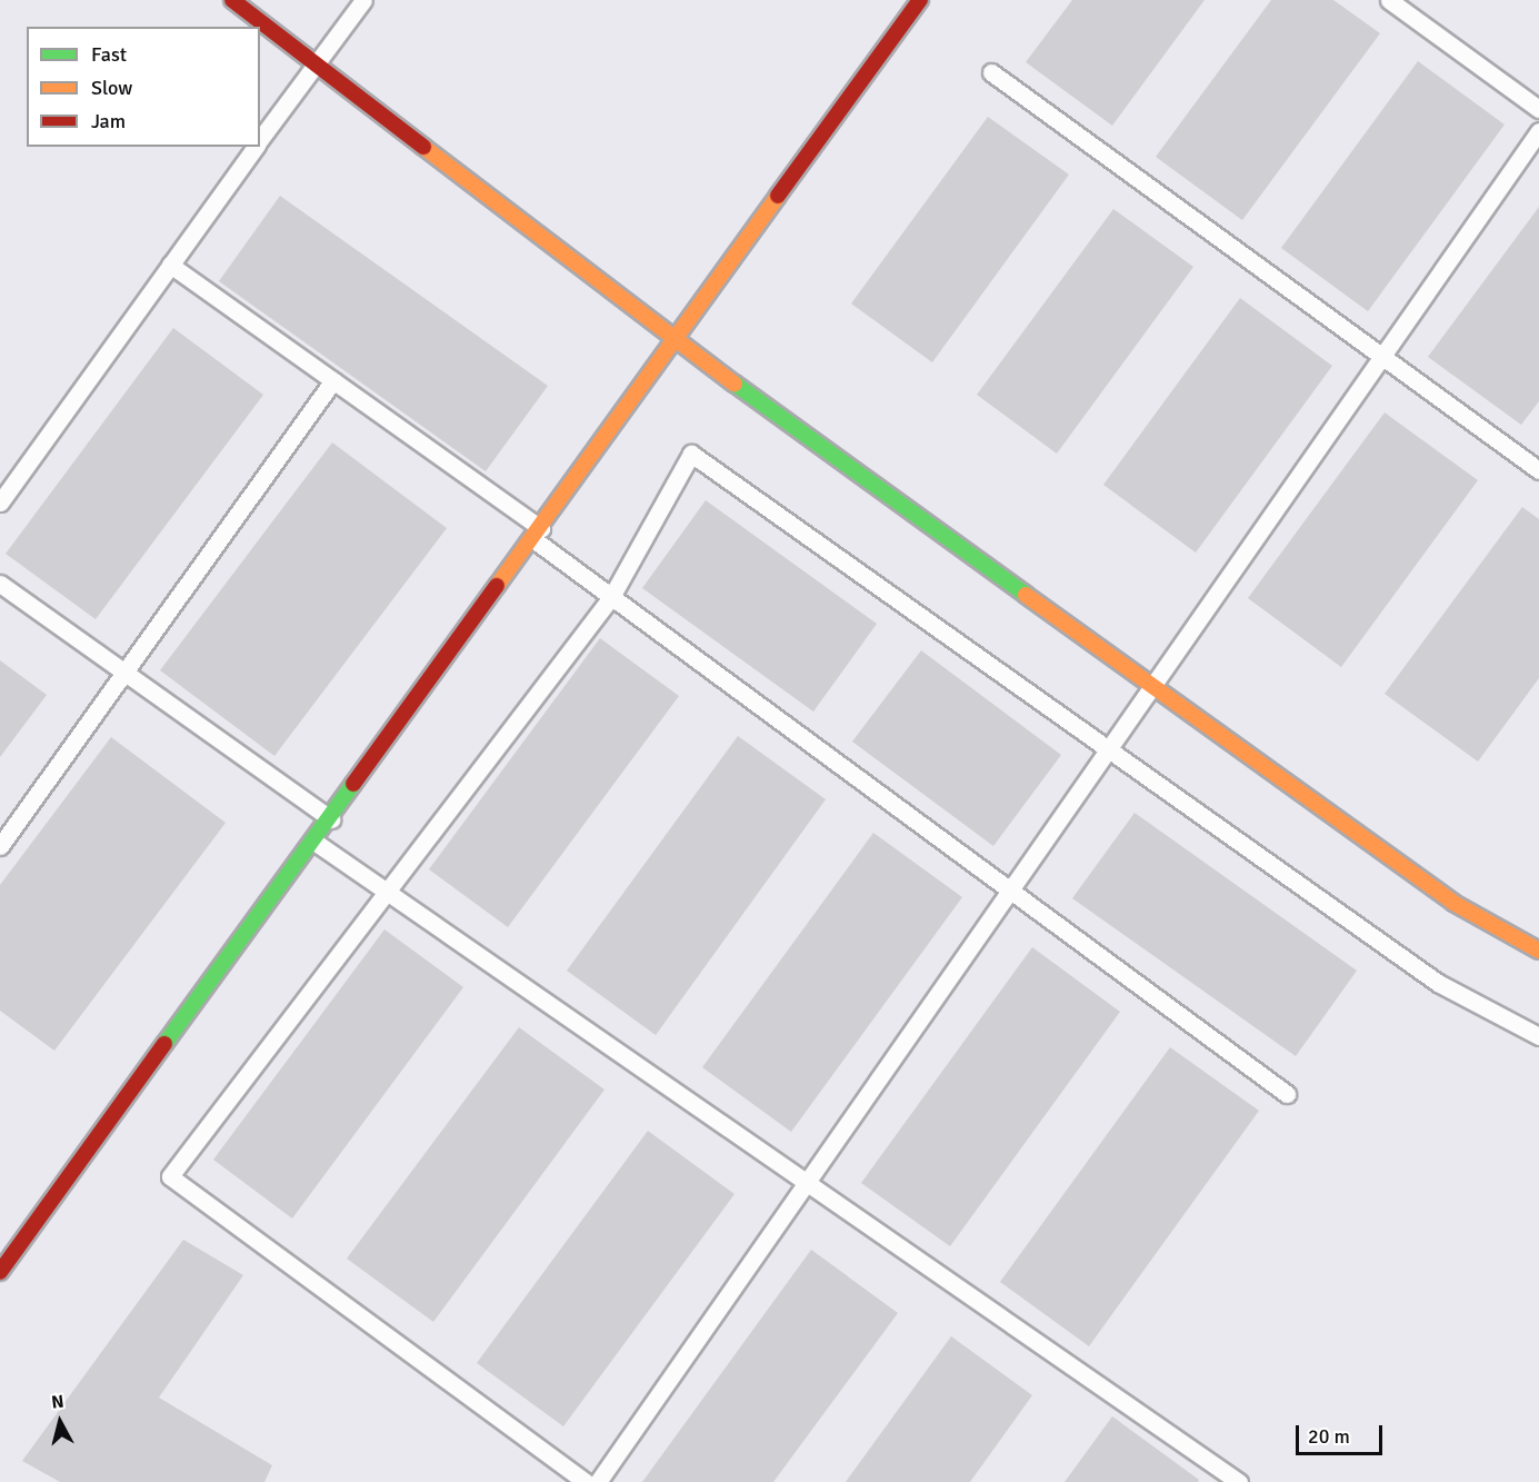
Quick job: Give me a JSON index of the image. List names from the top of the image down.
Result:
{
  "legend": ["Fast", "Slow", "Jam"],
  "scale_bar": "20 m",
  "north": "top"
}
